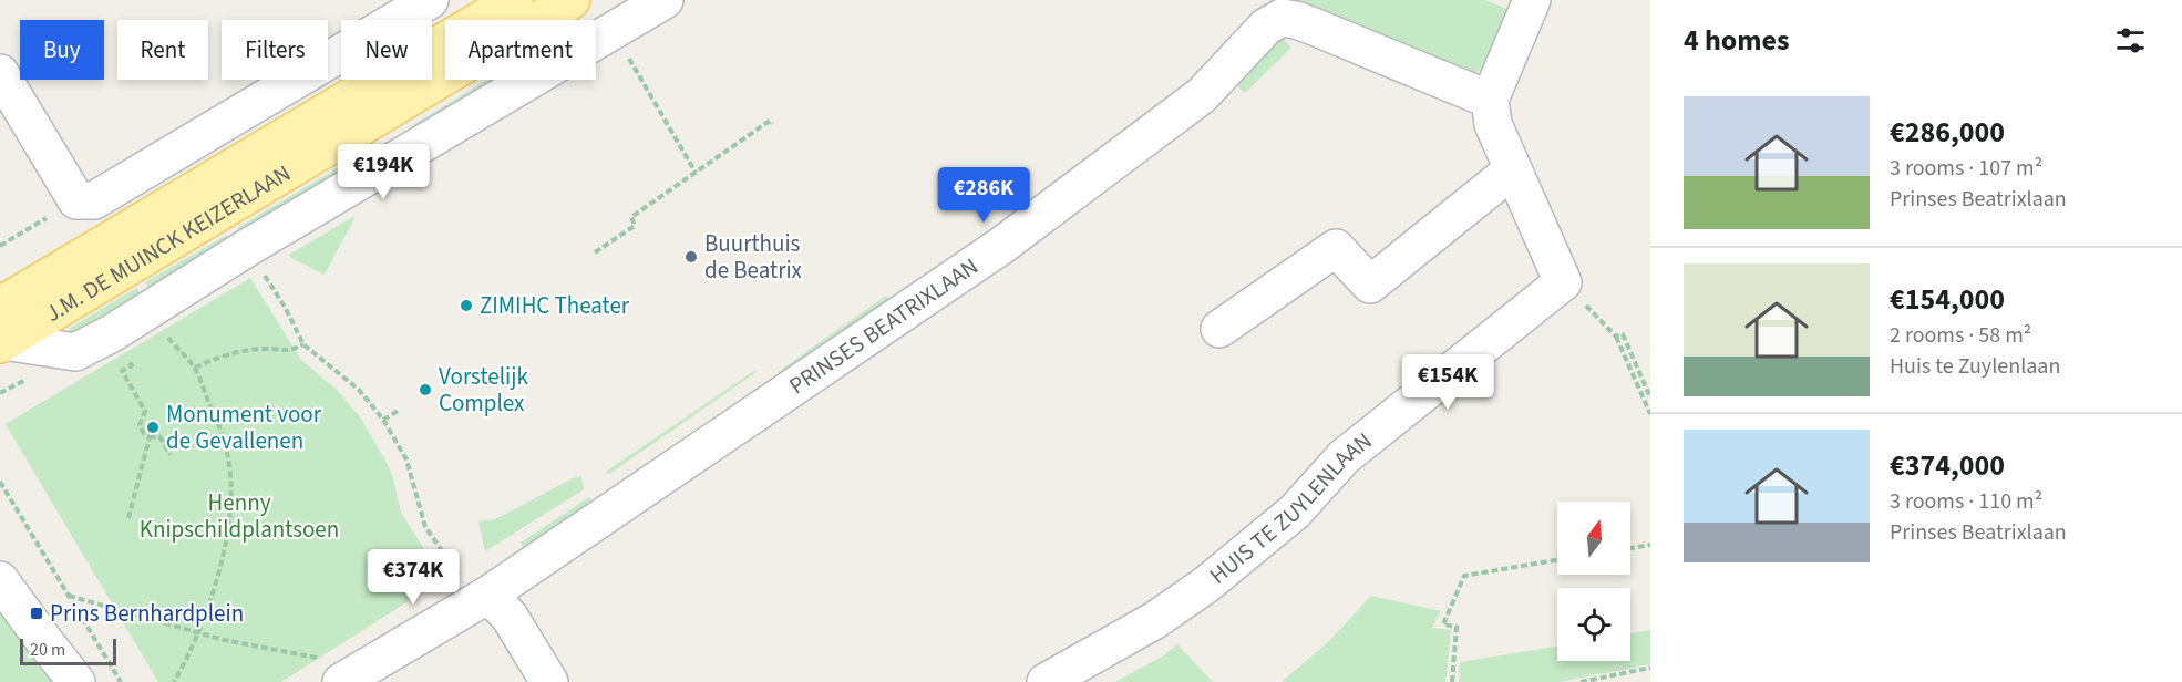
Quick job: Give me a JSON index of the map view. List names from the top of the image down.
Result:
{
  "streets": {
    "main road": ["J.M. DE MUINCK KEIZERLAAN"],
    "street": ["PRINSES BEATRIXLAAN", "HUIS TE ZUYLENLAAN"]
  },
  "parks": ["Henny Knipschildplantsoen"],
  "places": {
    "other": [
      "Buurthuis de Beatrix",
      "ZIMIHC Theater",
      "Vorstelijk Complex",
      "Monument voor de Gevallenen"
    ],
    "transit": ["Prins Bernhardplein"]
  },
  "scale_bar": "20 m",
  "north": "top",
  "page": {
    "heading": "4 homes",
    "chip": [
      "Buy",
      "Rent",
      "Filters",
      "New",
      "Apartment"
    ],
    "list": [
      {
        "name": "€286,000",
        "note": "3 rooms · 107 m² · Prinses Beatrixlaan"
      },
      {
        "name": "€154,000",
        "note": "2 rooms · 58 m² · Huis te Zuylenlaan"
      },
      {
        "name": "€374,000",
        "note": "3 rooms · 110 m² · Prinses Beatrixlaan"
      }
    ],
    "price": [
      "€194K",
      "€286K",
      "€154K",
      "€374K"
    ],
    "scale": "20 m"
  }
}
